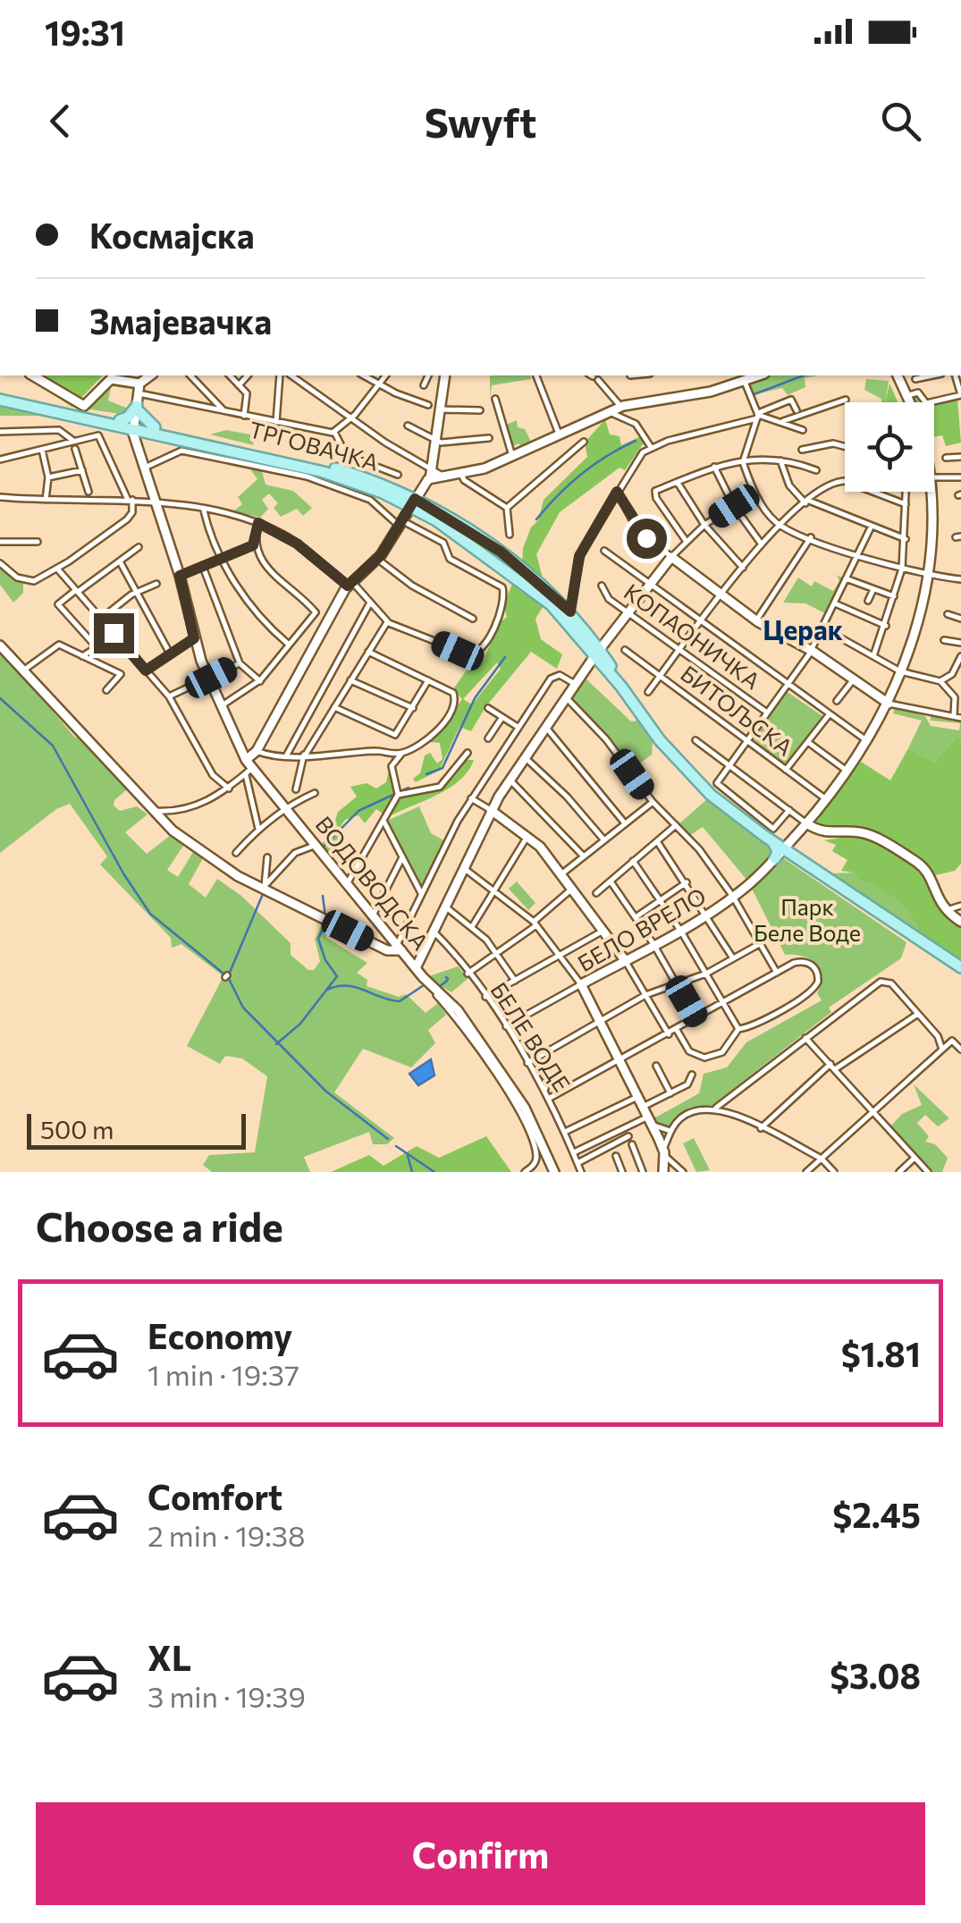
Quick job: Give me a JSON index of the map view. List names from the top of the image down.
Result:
{
  "streets": {
    "main road": ["ТРГОВАЧКА"],
    "street": [
      "КОПАОНИЧКА",
      "БИТОЉСКА",
      "ВОДОВОДСКА",
      "БЕЛО ВРЕЛО",
      "БЕЛЕ ВОДЕ"
    ]
  },
  "crossings": [
    ["ТРГОВАЧКА", "ВОДОВОДСКА"],
    ["БЕЛО ВРЕЛО", "БЕЛЕ ВОДЕ"]
  ],
  "districts": ["Церак"],
  "parks": ["Парк Беле Воде"],
  "scale_bar": "500 m",
  "page": {
    "status": "19:31",
    "header": "Swyft",
    "banner": ["Космајска", "Змајевачка"],
    "scale": "500 m",
    "heading": "Choose a ride",
    "list": [
      {
        "name": "Economy",
        "note": "1 min · 19:37",
        "value": "$1.81"
      },
      {
        "name": "Comfort",
        "note": "2 min · 19:38",
        "value": "$2.45"
      },
      {
        "name": "XL",
        "note": "3 min · 19:39",
        "value": "$3.08"
      }
    ],
    "buttons": "Confirm"
  }
}
